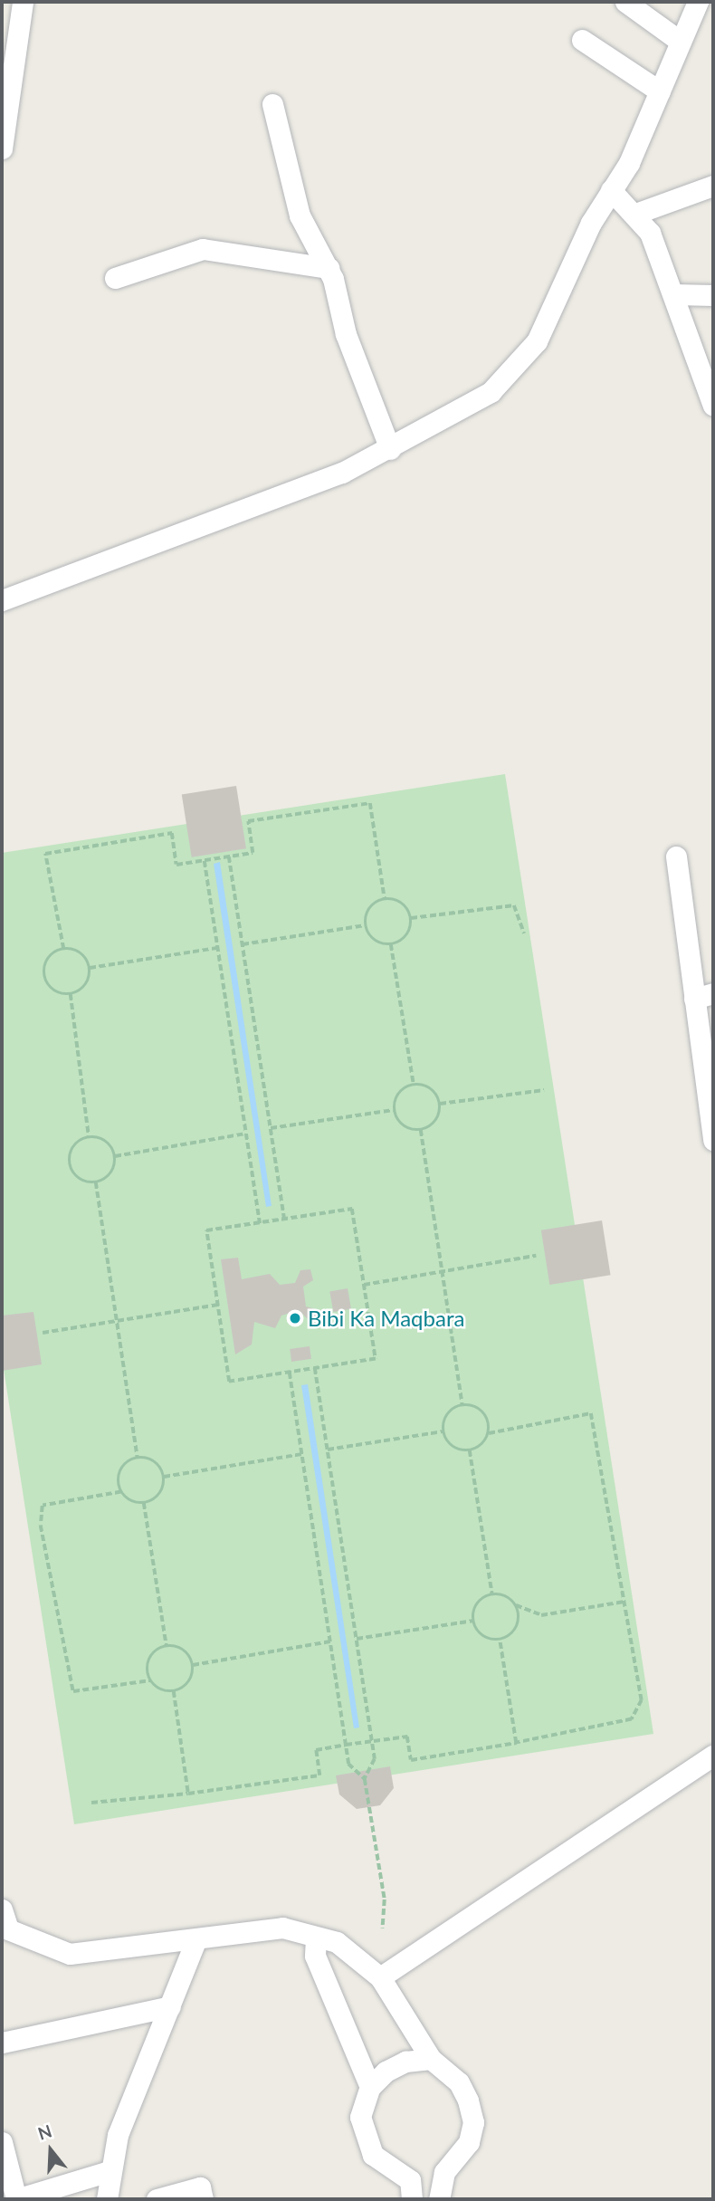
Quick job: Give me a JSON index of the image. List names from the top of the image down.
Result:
{
  "places": ["Bibi Ka Maqbara"],
  "north": "top"
}
